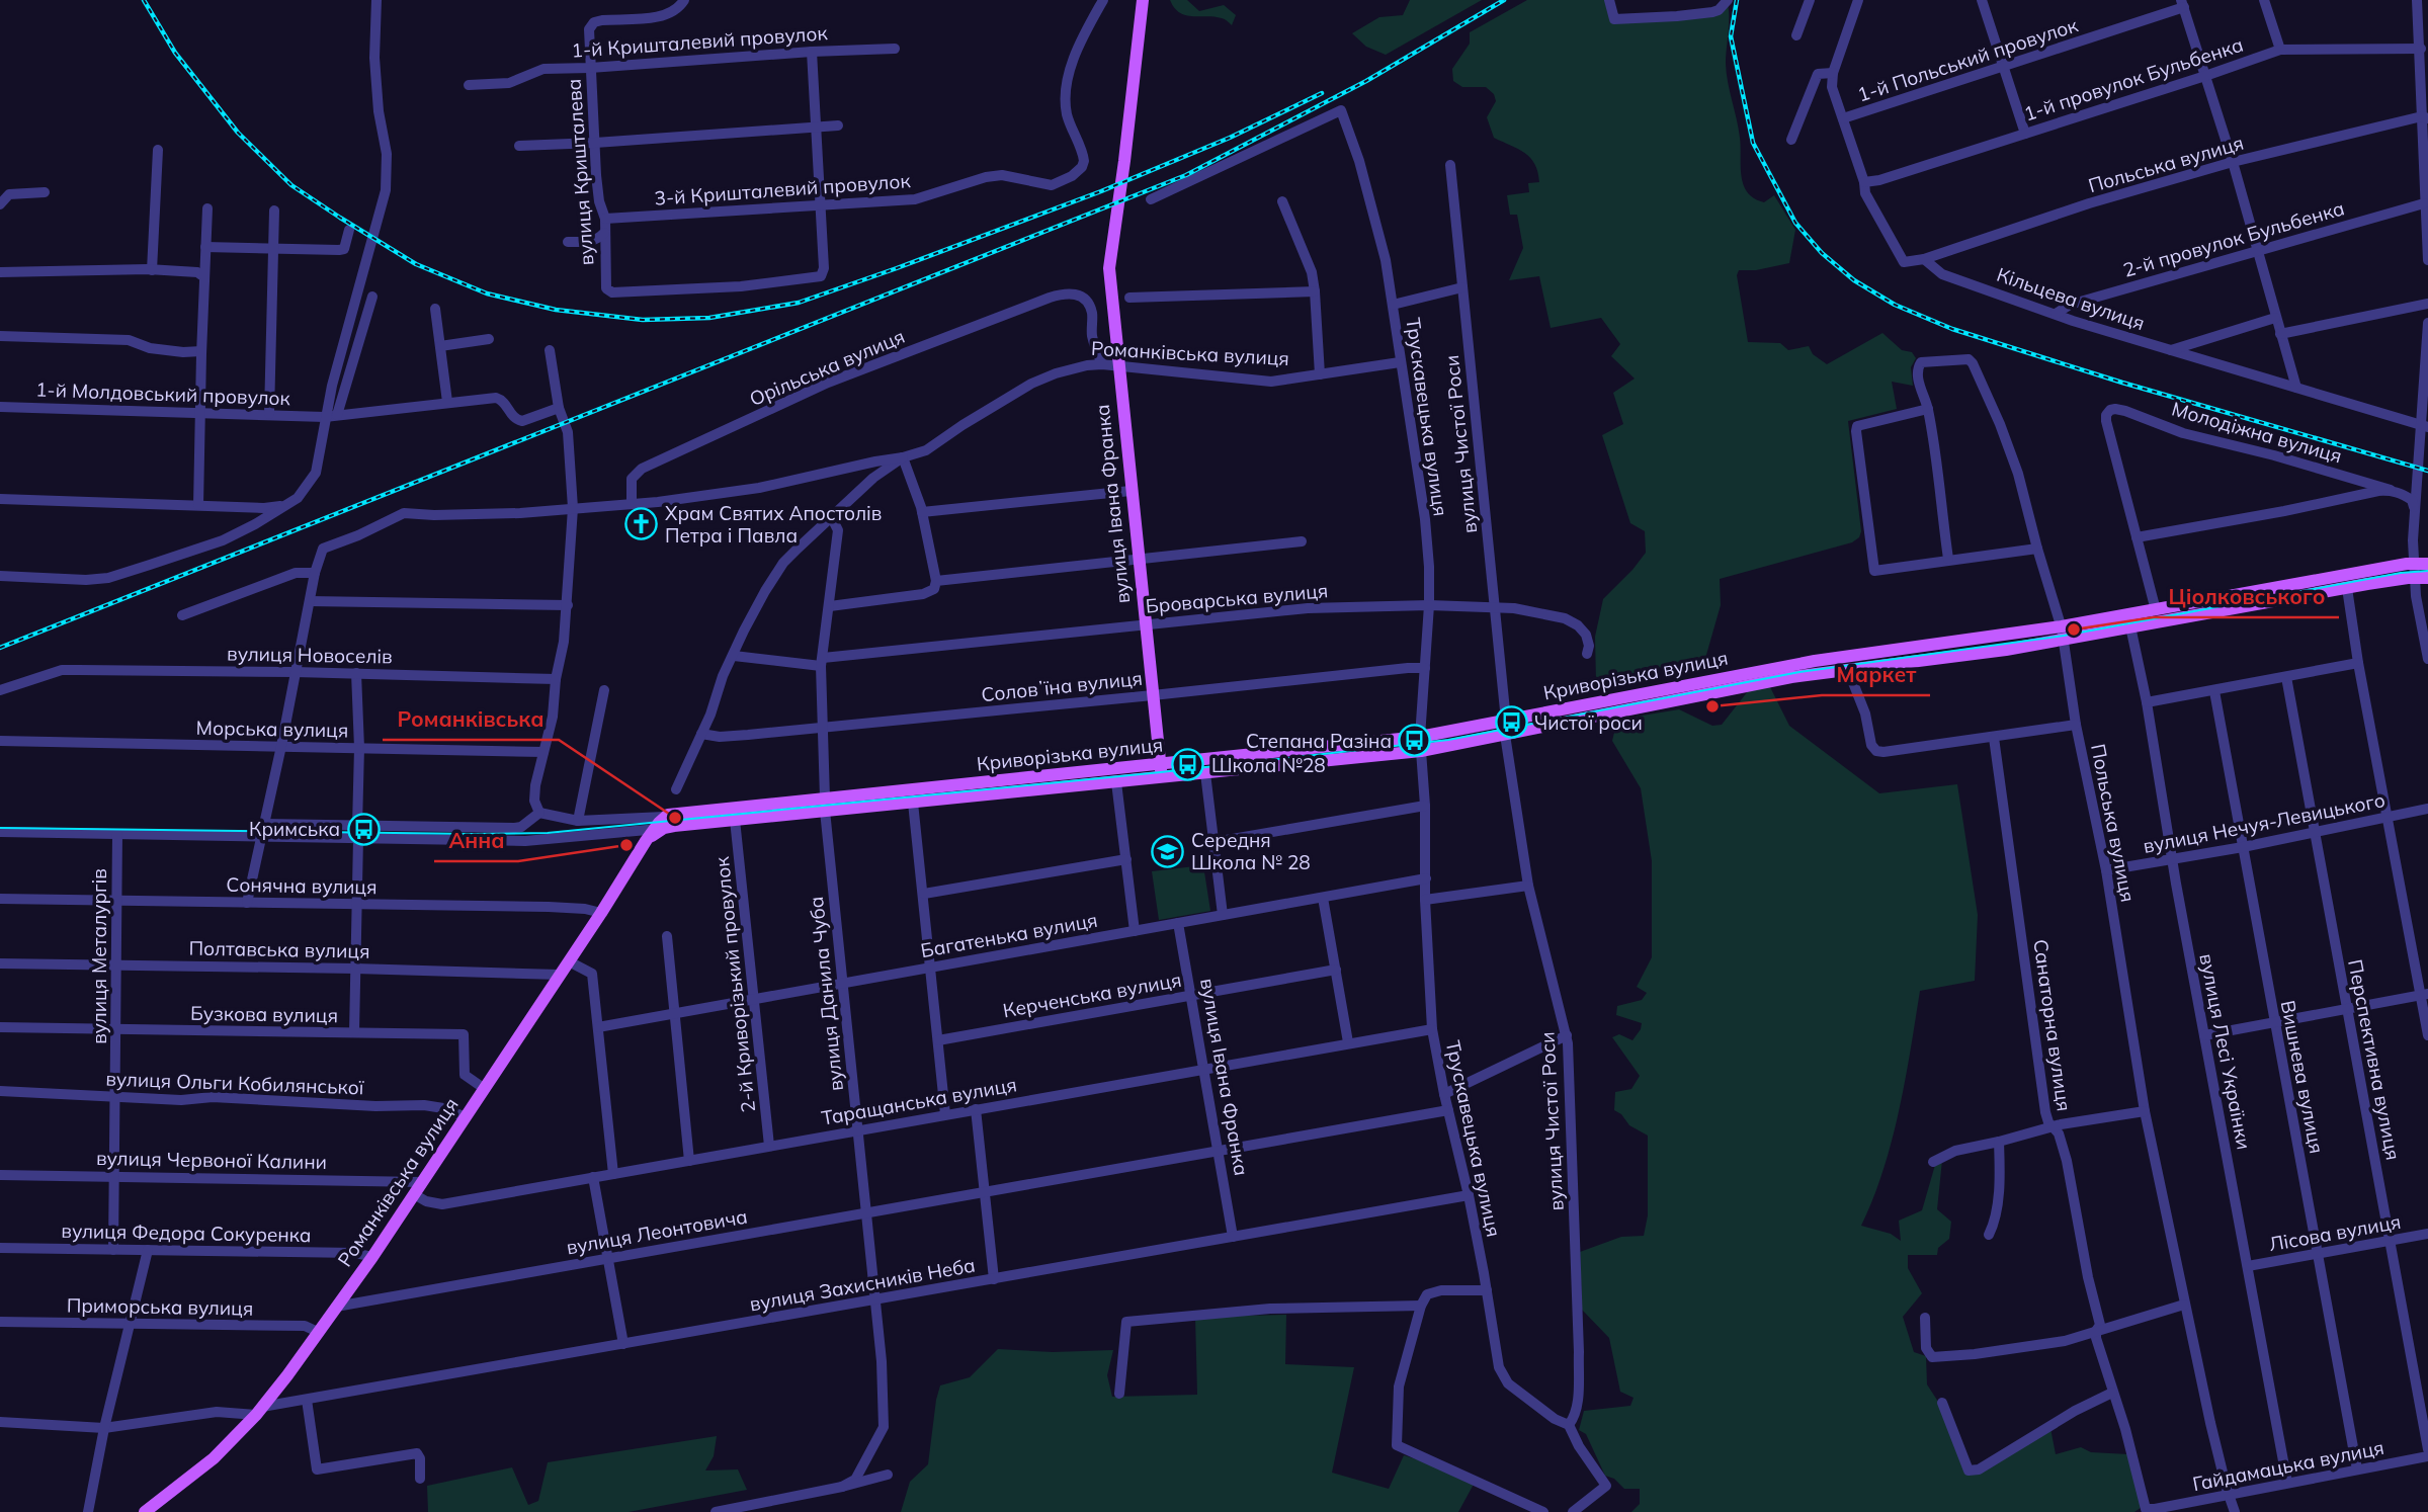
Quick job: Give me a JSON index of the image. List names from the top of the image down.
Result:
{
  "streets": {
    "main road": ["Романківська вулиця", "вулиця Івана Франка", "Криворізька вулиця"],
    "street": [
      "1-й Кришталевий провулок",
      "1-й Польський провулок",
      "1-й провулок Бульбенка",
      "Польська вулиця",
      "вулиця Кришталева",
      "3-й Кришталевий провулок",
      "2-й провулок Бульбенка",
      "Кільцева вулиця",
      "Орільська вулиця",
      "1-й Молдовський провулок",
      "Трускавецька вулиця",
      "Молодіжна вулиця",
      "вулиця Чистої Роси",
      "Броварська вулиця",
      "вулиця Новоселів",
      "Соловʼїна вулиця",
      "Морська вулиця",
      "вулиця Нечуя-Левицького",
      "Сонячна вулиця",
      "Багатенька вулиця",
      "Полтавська вулиця",
      "вулиця Металургів",
      "2-й Криворізький провулок",
      "вулиця Данила Чуба",
      "Керченська вулиця",
      "Бузкова вулиця",
      "Санаторна вулиця",
      "вулиця Лесі Українки",
      "Перспективна вулиця",
      "Вишнева вулиця",
      "вулиця Ольги Кобилянської",
      "Таращанська вулиця",
      "вулиця Червоної Калини",
      "вулиця Леонтовича",
      "вулиця Федора Сокуренка",
      "Лісова вулиця",
      "вулиця Захисників Неба",
      "Приморська вулиця",
      "Гайдамацька вулиця"
    ]
  },
  "crossings": [
    ["1-й Кришталевий провулок", "вулиця Кришталева"],
    ["1-й Польський провулок", "Кільцева вулиця"],
    ["1-й провулок Бульбенка", "Кільцева вулиця"],
    ["Польська вулиця", "Кільцева вулиця"],
    ["Польська вулиця", "Криворізька вулиця"],
    ["Польська вулиця", "вулиця Нечуя-Левицького"],
    ["Польська вулиця", "Гайдамацька вулиця"],
    ["вулиця Кришталева", "3-й Кришталевий провулок"],
    ["2-й провулок Бульбенка", "Кільцева вулиця"],
    ["Романківська вулиця", "Орільська вулиця"],
    ["Романківська вулиця", "Трускавецька вулиця"],
    ["Романківська вулиця", "вулиця Івана Франка"],
    ["Романківська вулиця", "Броварська вулиця"],
    ["Романківська вулиця", "Криворізька вулиця"],
    ["Романківська вулиця", "Соловʼїна вулиця"],
    ["Романківська вулиця", "Сонячна вулиця"],
    ["Романківська вулиця", "Полтавська вулиця"],
    ["Романківська вулиця", "вулиця Данила Чуба"],
    ["Романківська вулиця", "Бузкова вулиця"],
    ["Романківська вулиця", "вулиця Ольги Кобилянської"],
    ["Романківська вулиця", "Таращанська вулиця"],
    ["Романківська вулиця", "вулиця Червоної Калини"],
    ["Романківська вулиця", "вулиця Леонтовича"],
    ["Романківська вулиця", "вулиця Федора Сокуренка"],
    ["Романківська вулиця", "вулиця Захисників Неба"],
    ["Романківська вулиця", "Приморська вулиця"],
    ["Трускавецька вулиця", "вулиця Чистої Роси"],
    ["Трускавецька вулиця", "Броварська вулиця"],
    ["Трускавецька вулиця", "Криворізька вулиця"],
    ["Трускавецька вулиця", "Соловʼїна вулиця"],
    ["Трускавецька вулиця", "Багатенька вулиця"],
    ["Трускавецька вулиця", "Таращанська вулиця"],
    ["Трускавецька вулиця", "вулиця Леонтовича"],
    ["Трускавецька вулиця", "вулиця Захисників Неба"],
    ["Молодіжна вулиця", "Криворізька вулиця"],
    ["вулиця Чистої Роси", "Броварська вулиця"],
    ["вулиця Чистої Роси", "Криворізька вулиця"],
    ["вулиця Івана Франка", "Броварська вулиця"],
    ["вулиця Івана Франка", "Криворізька вулиця"],
    ["вулиця Івана Франка", "Соловʼїна вулиця"],
    ["вулиця Івана Франка", "Багатенька вулиця"],
    ["вулиця Івана Франка", "Керченська вулиця"],
    ["вулиця Івана Франка", "Таращанська вулиця"],
    ["вулиця Івана Франка", "вулиця Леонтовича"],
    ["вулиця Івана Франка", "вулиця Захисників Неба"],
    ["Броварська вулиця", "вулиця Данила Чуба"],
    ["Криворізька вулиця", "вулиця Металургів"],
    ["Криворізька вулиця", "2-й Криворізький провулок"],
    ["Криворізька вулиця", "вулиця Данила Чуба"],
    ["Криворізька вулиця", "вулиця Лесі Українки"],
    ["Соловʼїна вулиця", "вулиця Данила Чуба"],
    ["вулиця Нечуя-Левицького", "вулиця Лесі Українки"],
    ["вулиця Нечуя-Левицького", "Перспективна вулиця"],
    ["вулиця Нечуя-Левицького", "Вишнева вулиця"],
    ["Сонячна вулиця", "вулиця Металургів"],
    ["Багатенька вулиця", "2-й Криворізький провулок"],
    ["Багатенька вулиця", "вулиця Данила Чуба"],
    ["Полтавська вулиця", "вулиця Металургів"],
    ["вулиця Металургів", "Бузкова вулиця"],
    ["вулиця Металургів", "вулиця Ольги Кобилянської"],
    ["вулиця Металургів", "вулиця Червоної Калини"],
    ["вулиця Металургів", "вулиця Федора Сокуренка"],
    ["2-й Криворізький провулок", "Таращанська вулиця"],
    ["вулиця Данила Чуба", "Таращанська вулиця"],
    ["вулиця Данила Чуба", "вулиця Леонтовича"],
    ["вулиця Данила Чуба", "вулиця Захисників Неба"],
    ["Санаторна вулиця", "Гайдамацька вулиця"],
    ["вулиця Лесі Українки", "Лісова вулиця"],
    ["вулиця Лесі Українки", "Гайдамацька вулиця"],
    ["Перспективна вулиця", "Лісова вулиця"],
    ["Вишнева вулиця", "Лісова вулиця"],
    ["Вишнева вулиця", "Гайдамацька вулиця"]
  ],
  "places": {
    "church": ["Храм Святих Апостолів Петра і Павла"],
    "other": [
      "Ціолковського",
      "Маркет",
      "Романківська",
      "Анна"
    ],
    "bus stop": [
      "Чистої роси",
      "Степана Разіна",
      "Школа №28",
      "Кримська"
    ],
    "school or university": ["Середня Школа № 28"]
  }
}
